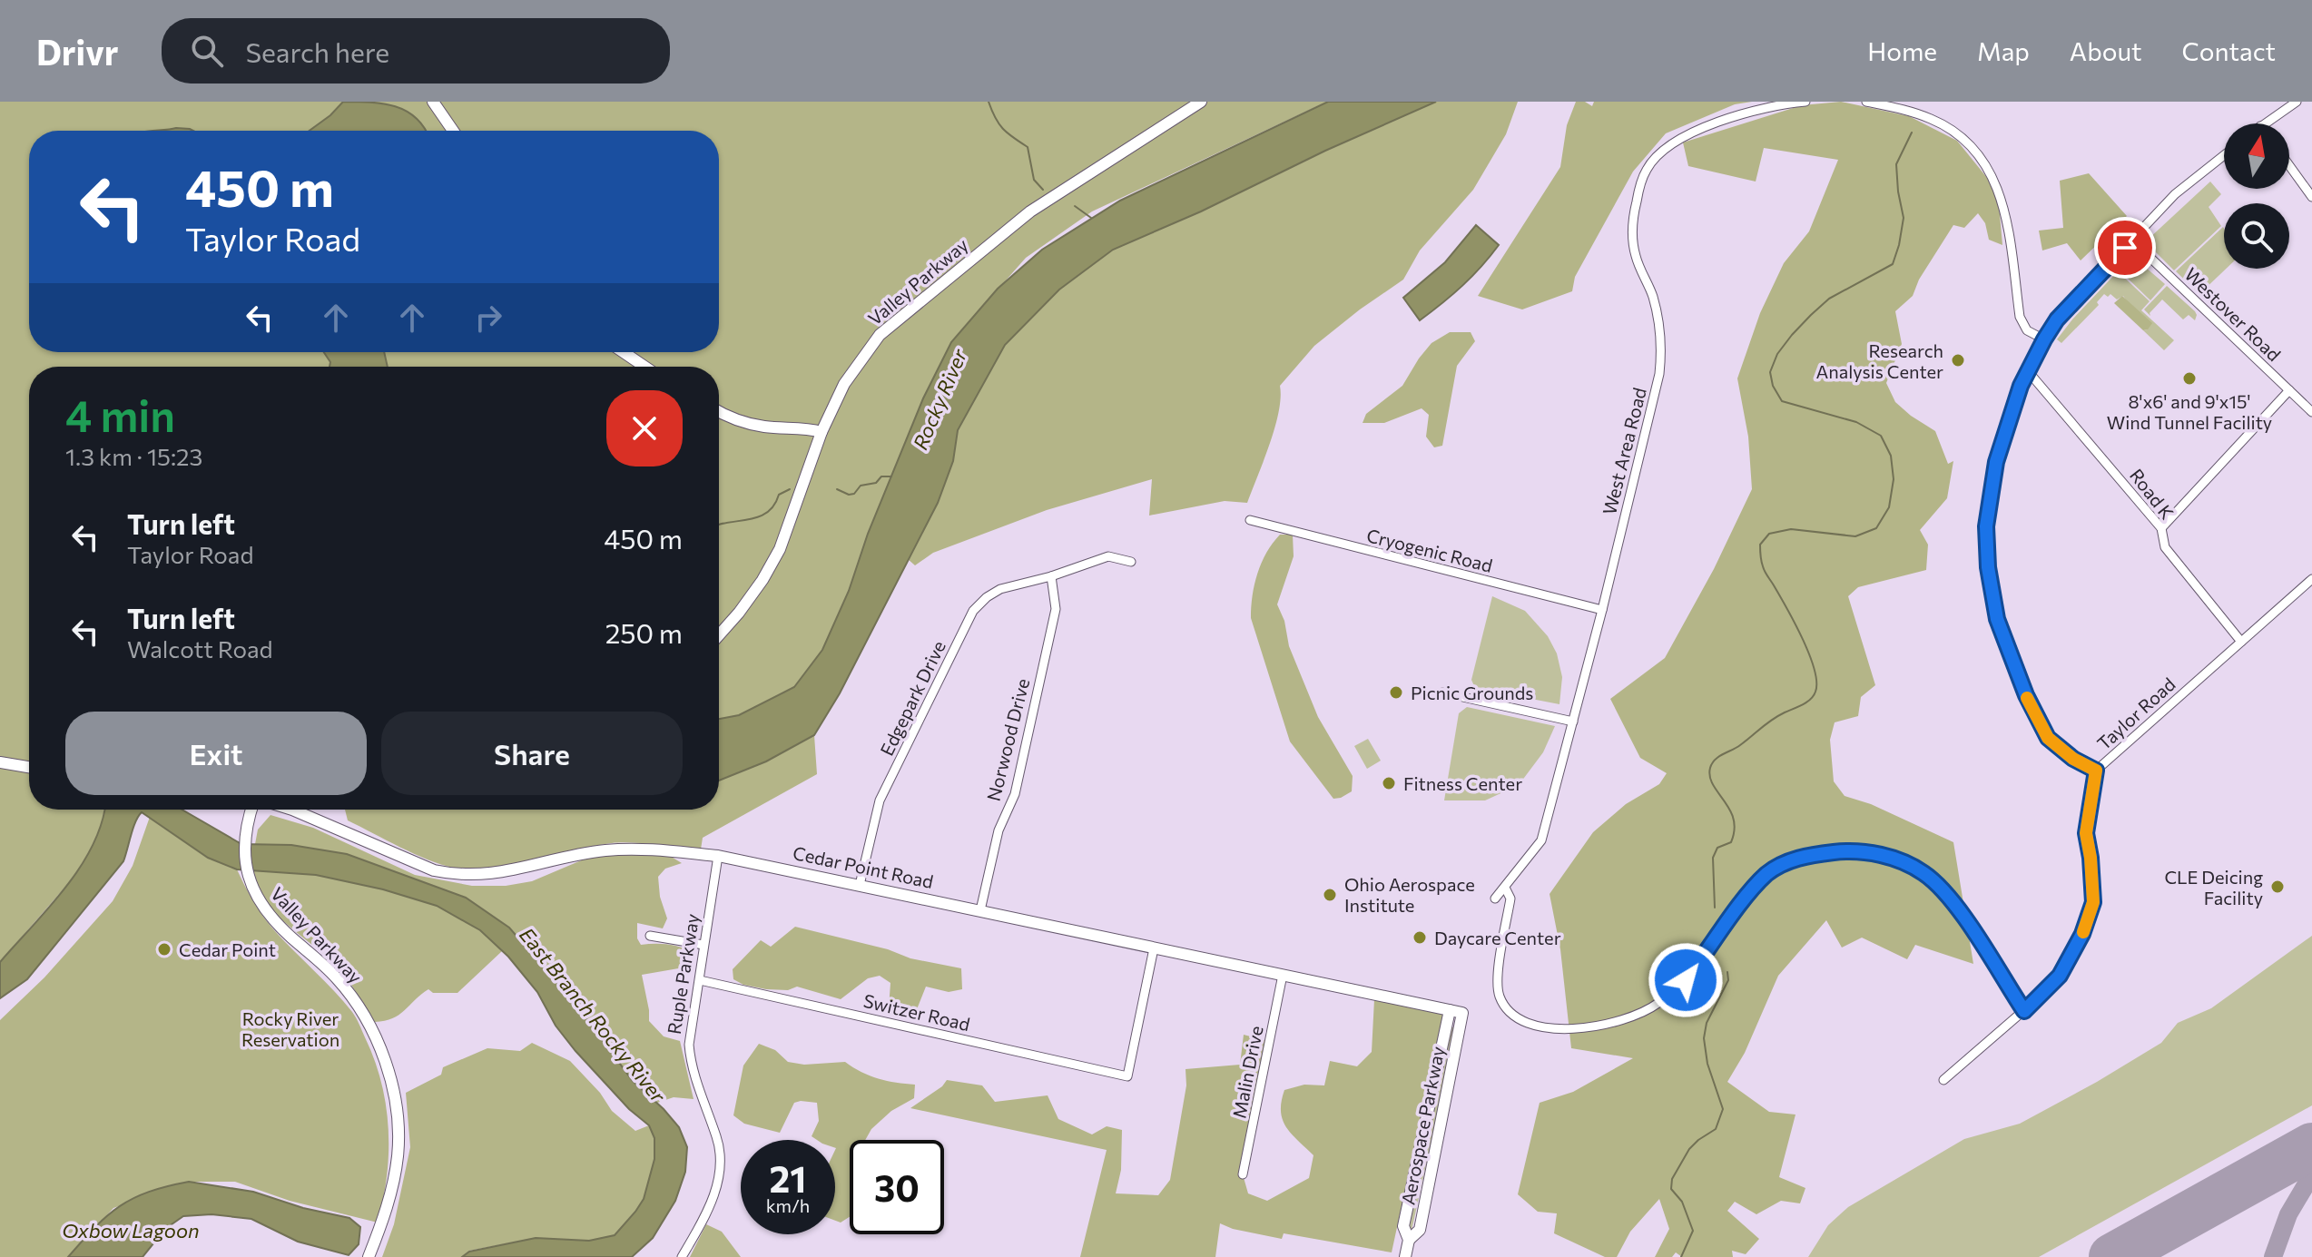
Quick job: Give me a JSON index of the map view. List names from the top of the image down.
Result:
{
  "streets": {
    "street": [
      "Valley Parkway",
      "Westover Road",
      "West Area Road",
      "Road K",
      "Cryogenic Road",
      "Edgepark Drive",
      "Taylor Road",
      "Norwood Drive",
      "Cedar Point Road",
      "Ruple Parkway",
      "Switzer Road",
      "Malin Drive",
      "Aerospace Parkway"
    ]
  },
  "crossings": [
    ["West Area Road", "Cryogenic Road"],
    ["Road K", "Taylor Road"],
    ["Edgepark Drive", "Norwood Drive"],
    ["Edgepark Drive", "Cedar Point Road"],
    ["Norwood Drive", "Cedar Point Road"],
    ["Cedar Point Road", "Ruple Parkway"],
    ["Cedar Point Road", "Switzer Road"],
    ["Cedar Point Road", "Malin Drive"],
    ["Cedar Point Road", "Aerospace Parkway"],
    ["Ruple Parkway", "Switzer Road"]
  ],
  "water": ["Rocky River", "East Branch Rocky River", "Oxbow Lagoon"],
  "parks": ["Rocky River Reservation"],
  "places": [
    "Research Analysis Center",
    "8'x6' and 9'x15' Wind Tunnel Facility",
    "Picnic Grounds",
    "Fitness Center",
    "CLE Deicing Facility",
    "Ohio Aerospace Institute",
    "Daycare Center",
    "Cedar Point"
  ],
  "north": "top",
  "page": {
    "header": "Drivr",
    "search": "Search here",
    "nav": [
      "Home",
      "Map",
      "About",
      "Contact"
    ],
    "turn": ["450 m", "Taylor Road"],
    "heading": ["4 min", "1.3 km · 15:23"],
    "list": [
      {
        "name": "Turn left",
        "note": "Taylor Road",
        "value": "450 m"
      },
      {
        "name": "Turn left",
        "note": "Walcott Road",
        "value": "250 m"
      }
    ],
    "buttons": ["Exit", "Share"],
    "speed": "21 km/h",
    "limit": "30"
  }
}
